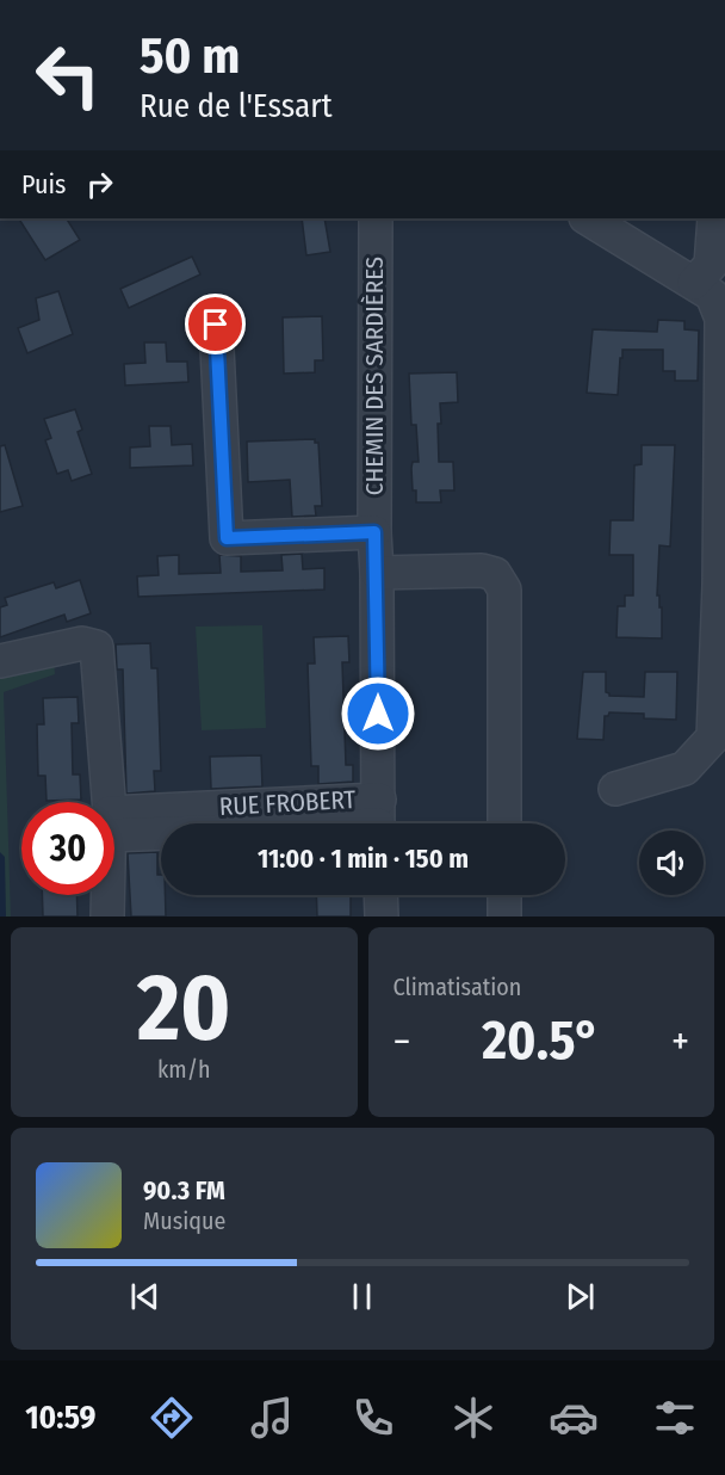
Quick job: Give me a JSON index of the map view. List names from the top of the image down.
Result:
{
  "streets": {
    "street": ["CHEMIN DES SARDIÈRES", "RUE FROBERT"]
  },
  "crossings": [
    ["CHEMIN DES SARDIÈRES", "RUE FROBERT"]
  ],
  "page": {
    "turn": ["50 m", "Rue de l'Essart"],
    "then": "Puis",
    "limit": "30",
    "trip": "11:00 · 1 min · 150 m",
    "tile": [
      ["20", "km/h"],
      "Climatisation"
    ],
    "heat": ["−", "20.5°", "+"],
    "song": ["90.3 FM", "Musique"],
    "tabs": "10:59"
  }
}
